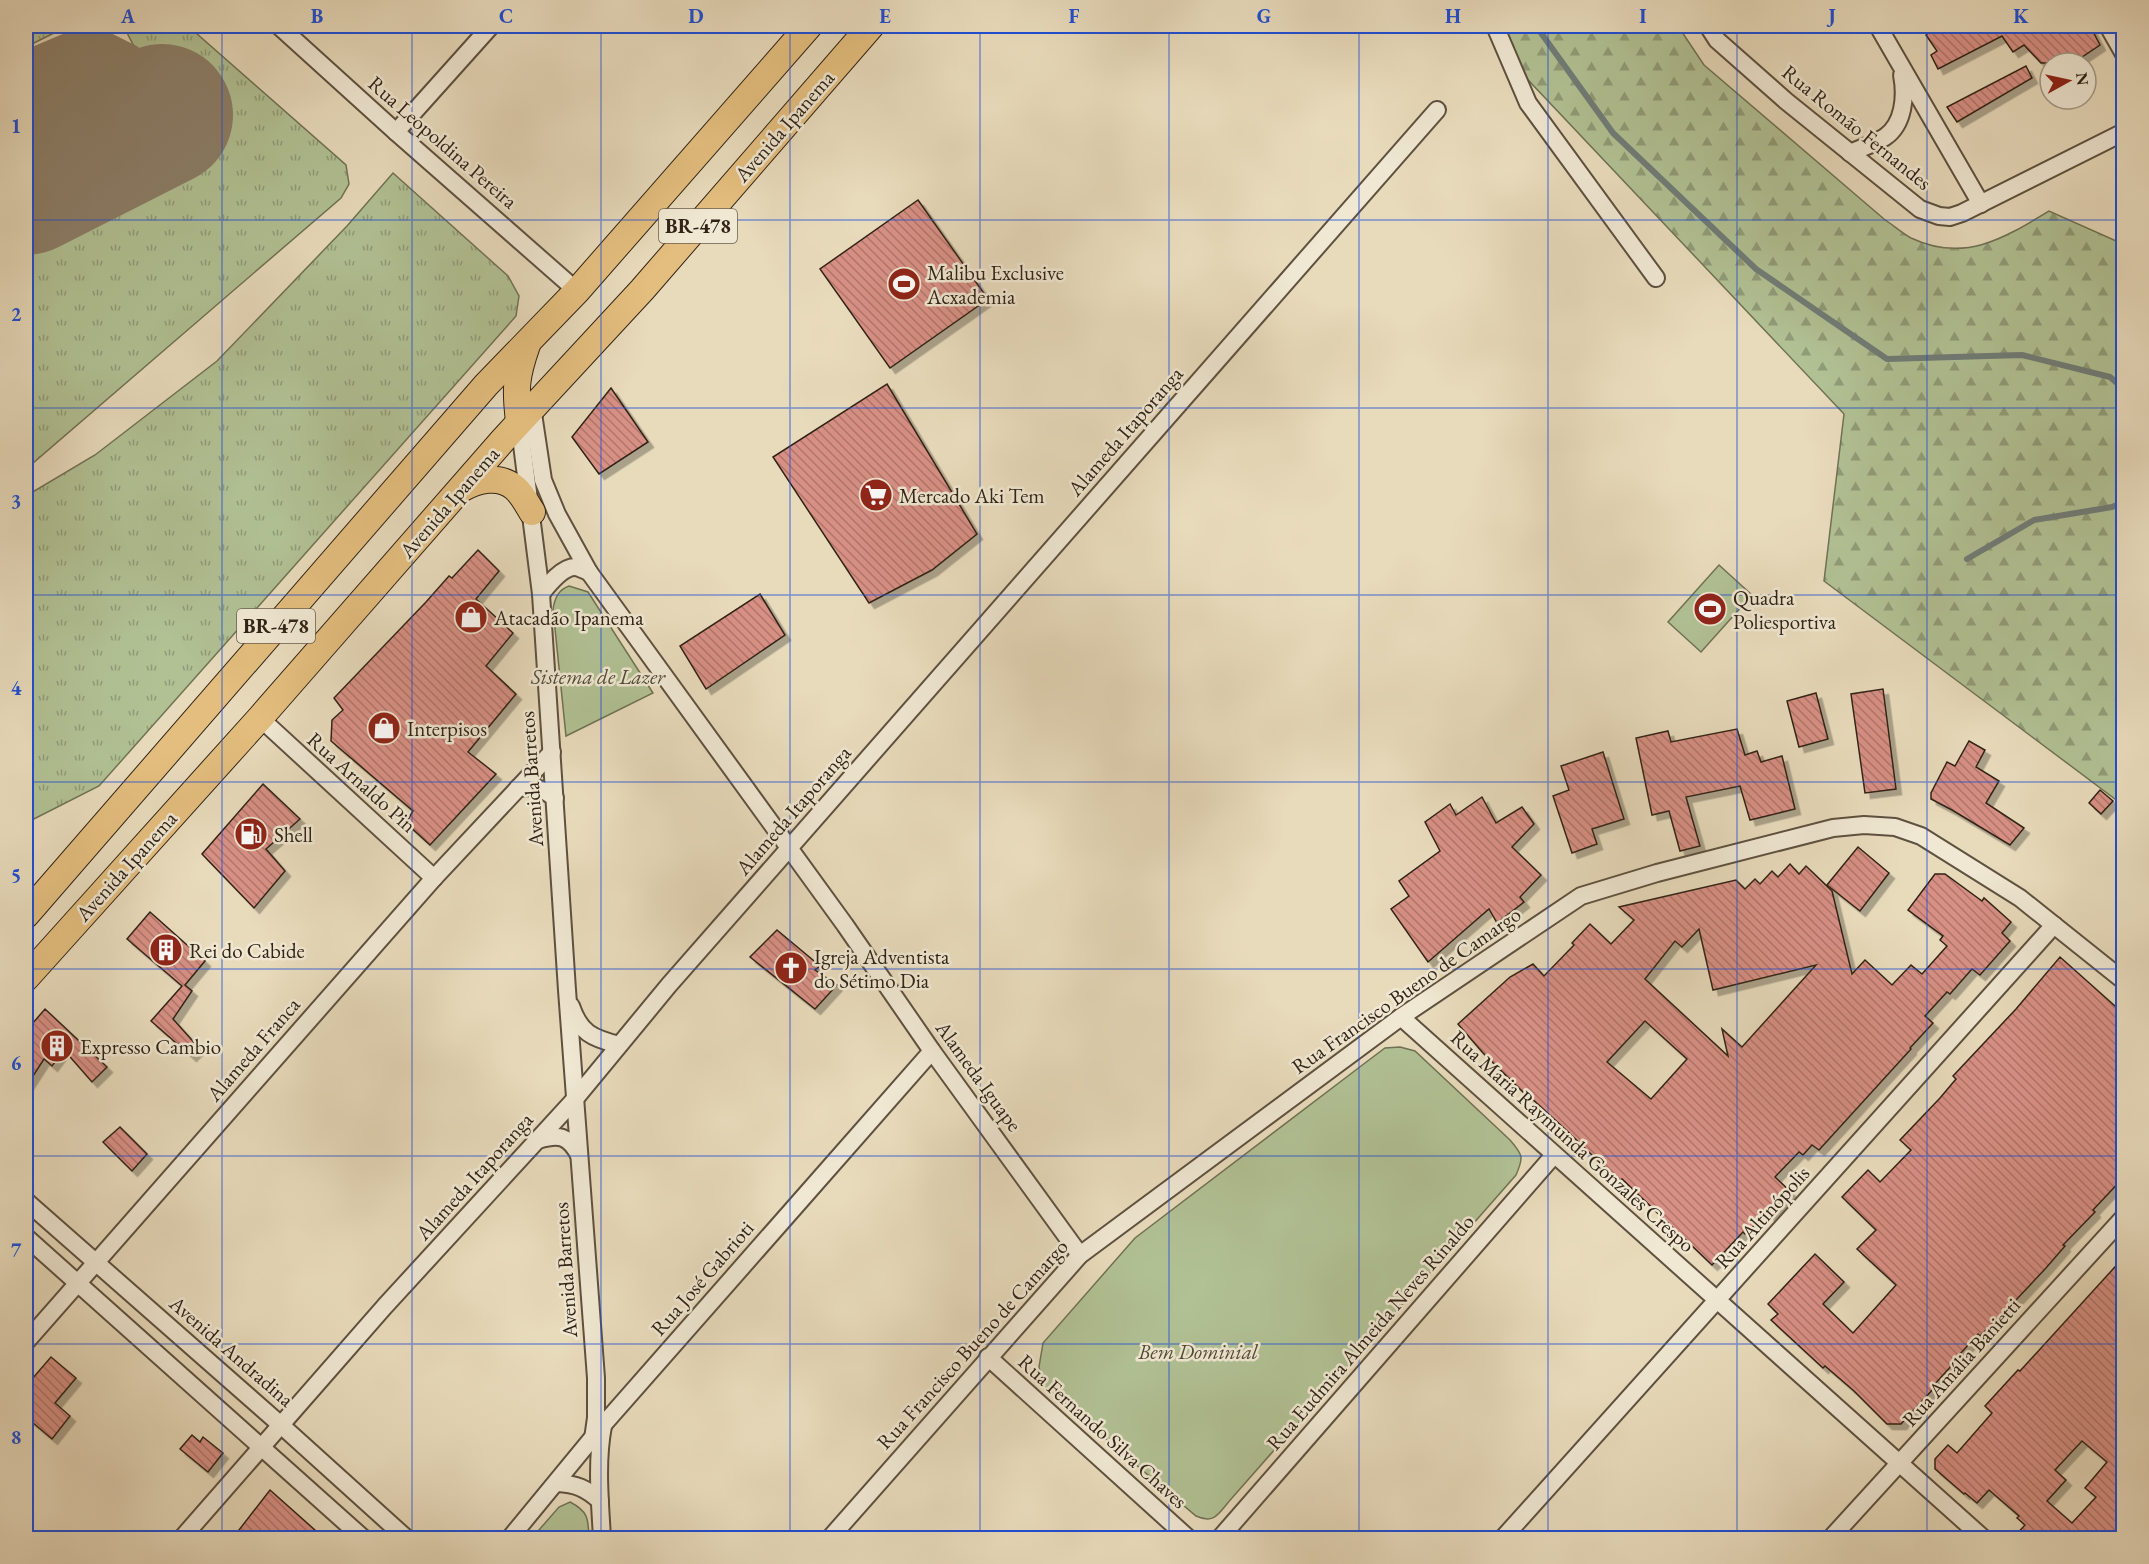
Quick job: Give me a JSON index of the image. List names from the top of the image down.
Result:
{
  "streets": {
    "main road": ["Avenida Ipanema", "BR-478"],
    "street": [
      "Rua Romão Fernandes",
      "Rua Leopoldina Pereira",
      "Alameda Itaporanga",
      "Avenida Barretos",
      "Rua Arnaldo Pin",
      "Rua Francisco Bueno de Camargo",
      "Alameda Franca",
      "Alameda Iguape",
      "Rua Maria Raymunda Gonzales Crespo",
      "Rua Altinópolis",
      "Rua José Gabrioti",
      "Rua Eudmira Almeida Neves Rinaldo",
      "Avenida Andradina",
      "Rua Amália Banietti",
      "Rua Fernando Silva Chaves"
    ]
  },
  "crossings": [
    ["Avenida Ipanema", "Rua Leopoldina Pereira"],
    ["Avenida Ipanema", "Avenida Barretos"],
    ["Avenida Ipanema", "Rua Arnaldo Pin"],
    ["Avenida Ipanema", "Alameda Iguape"],
    ["Alameda Itaporanga", "Avenida Barretos"],
    ["Alameda Itaporanga", "Alameda Iguape"],
    ["Alameda Itaporanga", "Avenida Andradina"],
    ["Avenida Barretos", "Alameda Franca"],
    ["Avenida Barretos", "Alameda Iguape"],
    ["Avenida Barretos", "Rua José Gabrioti"],
    ["Rua Arnaldo Pin", "Alameda Franca"],
    ["Rua Francisco Bueno de Camargo", "Alameda Iguape"],
    ["Rua Francisco Bueno de Camargo", "Rua Maria Raymunda Gonzales Crespo"],
    ["Rua Francisco Bueno de Camargo", "Rua Altinópolis"],
    ["Rua Francisco Bueno de Camargo", "Rua Fernando Silva Chaves"],
    ["Alameda Franca", "Avenida Andradina"],
    ["Alameda Iguape", "Rua José Gabrioti"],
    ["Rua Maria Raymunda Gonzales Crespo", "Rua Altinópolis"],
    ["Rua Maria Raymunda Gonzales Crespo", "Rua Eudmira Almeida Neves Rinaldo"],
    ["Rua Maria Raymunda Gonzales Crespo", "Rua Amália Banietti"]
  ],
  "parks": ["Sistema de Lazer", "Bem Dominial"],
  "places": {
    "sports": ["Malibu Exclusive Acxademia", "Quadra Poliesportiva"],
    "supermarket": ["Mercado Aki Tem"],
    "shop": ["Atacadão Ipanema", "Interpisos"],
    "fuel station": ["Shell"],
    "building": ["Rei do Cabide", "Expresso Cambio"],
    "church": ["Igreja Adventista do Sétimo Dia"]
  },
  "north": "right",
  "grid": {
    "columns": [
      "A",
      "B",
      "C",
      "D",
      "E",
      "F",
      "G",
      "H",
      "I",
      "J",
      "K"
    ],
    "rows": [
      "1",
      "2",
      "3",
      "4",
      "5",
      "6",
      "7",
      "8"
    ]
  }
}
